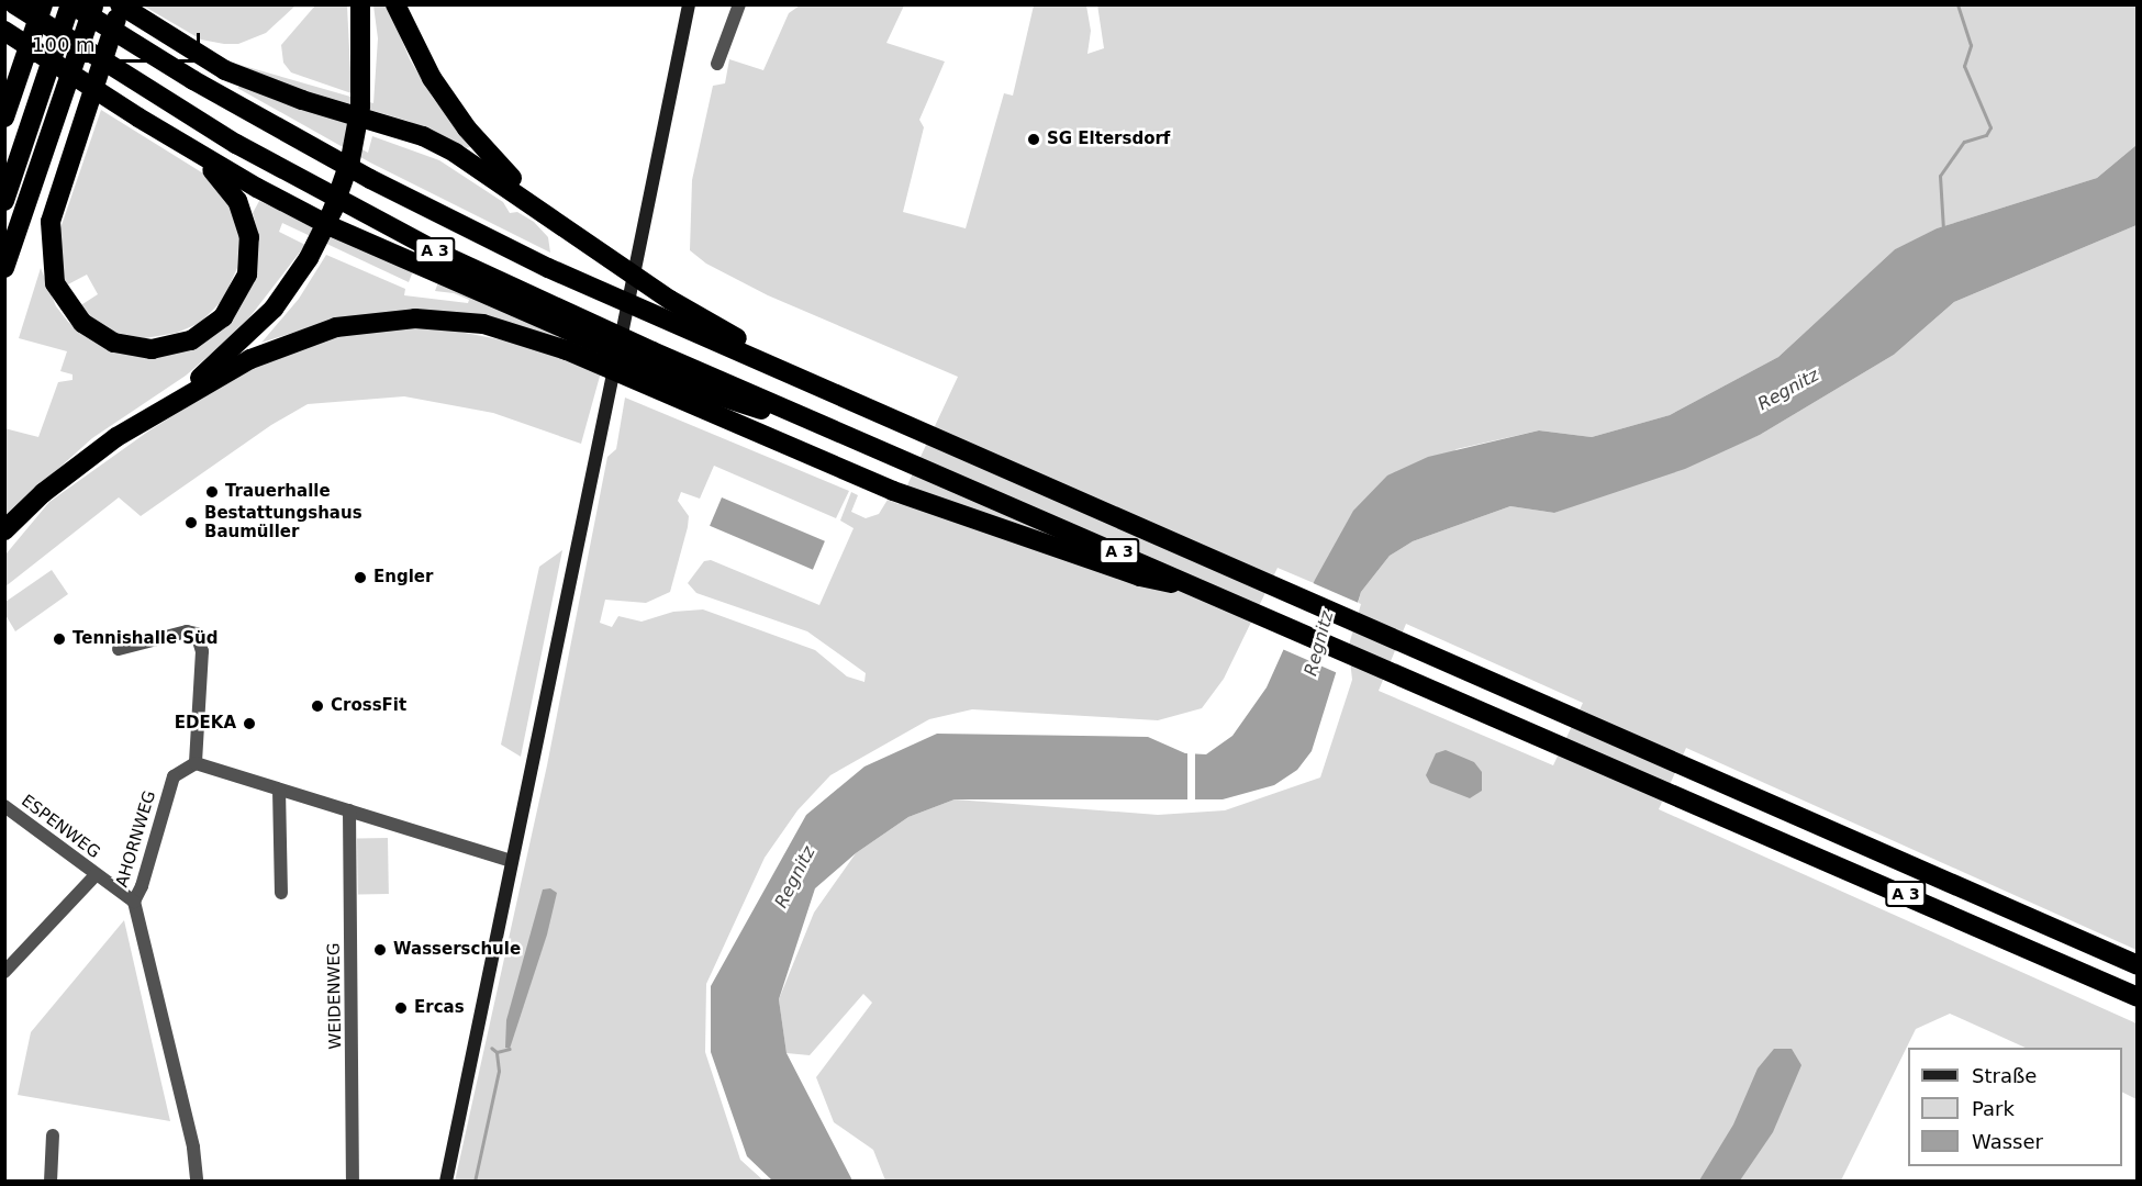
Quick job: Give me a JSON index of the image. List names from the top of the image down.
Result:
{
  "streets": {
    "highway": ["A 3"],
    "street": ["ESPENWEG", "AHORNWEG", "WEIDENWEG"]
  },
  "crossings": [
    ["ESPENWEG", "AHORNWEG"]
  ],
  "water": ["Regnitz"],
  "places": [
    "SG Eltersdorf",
    "Trauerhalle",
    "Bestattungshaus Baumüller",
    "Engler",
    "Tennishalle Süd",
    "CrossFit",
    "EDEKA",
    "Wasserschule",
    "Ercas"
  ],
  "legend": ["Straße", "Park", "Wasser"],
  "scale_bar": "100 m"
}
